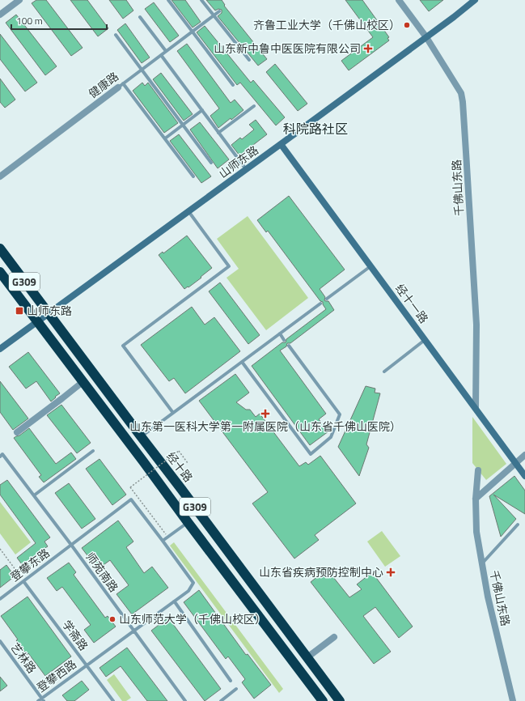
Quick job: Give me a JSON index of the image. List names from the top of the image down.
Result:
{
  "streets": {
    "highway": ["G309", "经十路"],
    "main road": ["山师东路", "经十一路"],
    "street": ["健康路", "千佛山东路"],
    "lane": [
      "登攀东路",
      "师苑南路",
      "学斋路",
      "艺林路",
      "登攀西路"
    ]
  },
  "crossings": [
    ["山师东路", "千佛山东路"],
    ["山师东路", "G309"],
    ["山师东路", "经十一路"],
    ["山师东路", "经十路"],
    ["千佛山东路", "经十一路"],
    ["登攀东路", "师苑南路"],
    ["登攀东路", "学斋路"],
    ["登攀东路", "登攀西路"],
    ["师苑南路", "登攀西路"],
    ["学斋路", "登攀西路"],
    ["艺林路", "登攀西路"]
  ],
  "districts": ["科院路社区"],
  "places": {
    "other": ["齐鲁工业大学（千佛山校区）", "山东师范大学（千佛山校区）"],
    "health": ["山东新中鲁中医医院有限公司", "山东第一医科大学第一附属医院（山东省千佛山医院）", "山东省疾病预防控制中心"],
    "transit": ["山师东路"]
  },
  "scale_bar": "100 m"
}
